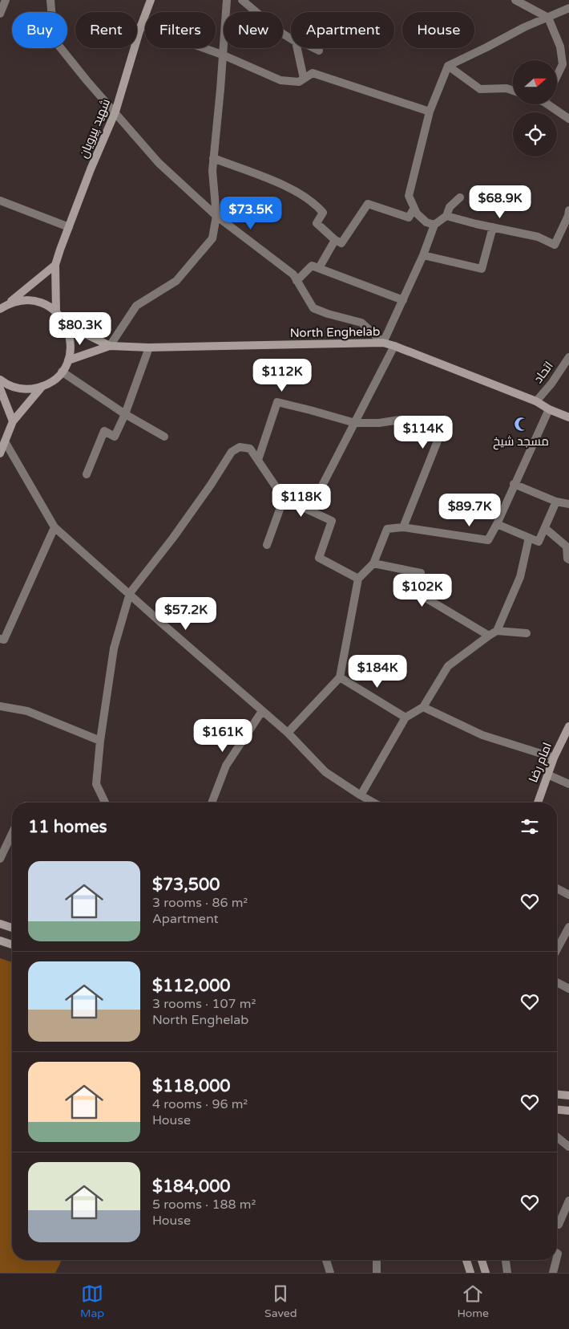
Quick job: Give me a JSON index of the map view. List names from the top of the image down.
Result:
{
  "streets": {
    "main road": ["شهید پیرویان", "North Enghelab", "امام رضا"],
    "street": ["اتحاد"]
  },
  "crossings": [
    ["North Enghelab", "اتحاد"]
  ],
  "places": {
    "mosque": ["مسجد شیخ"]
  },
  "north": "right",
  "page": {
    "chip": [
      "Buy",
      "Rent",
      "Filters",
      "New",
      "Apartment",
      "House"
    ],
    "price": [
      "$68.9K",
      "$73.5K",
      "$80.3K",
      "$112K",
      "$114K",
      "$118K",
      "$89.7K",
      "$102K",
      "$57.2K",
      "$184K",
      "$161K"
    ],
    "heading": "11 homes",
    "list": [
      {
        "name": "$73,500",
        "note": "3 rooms · 86 m² · Apartment"
      },
      {
        "name": "$112,000",
        "note": "3 rooms · 107 m² · North Enghelab"
      },
      {
        "name": "$118,000",
        "note": "4 rooms · 96 m² · House"
      },
      {
        "name": "$184,000",
        "note": "5 rooms · 188 m² · House"
      }
    ],
    "tabs": ["Map", "Saved", "Home"]
  }
}
